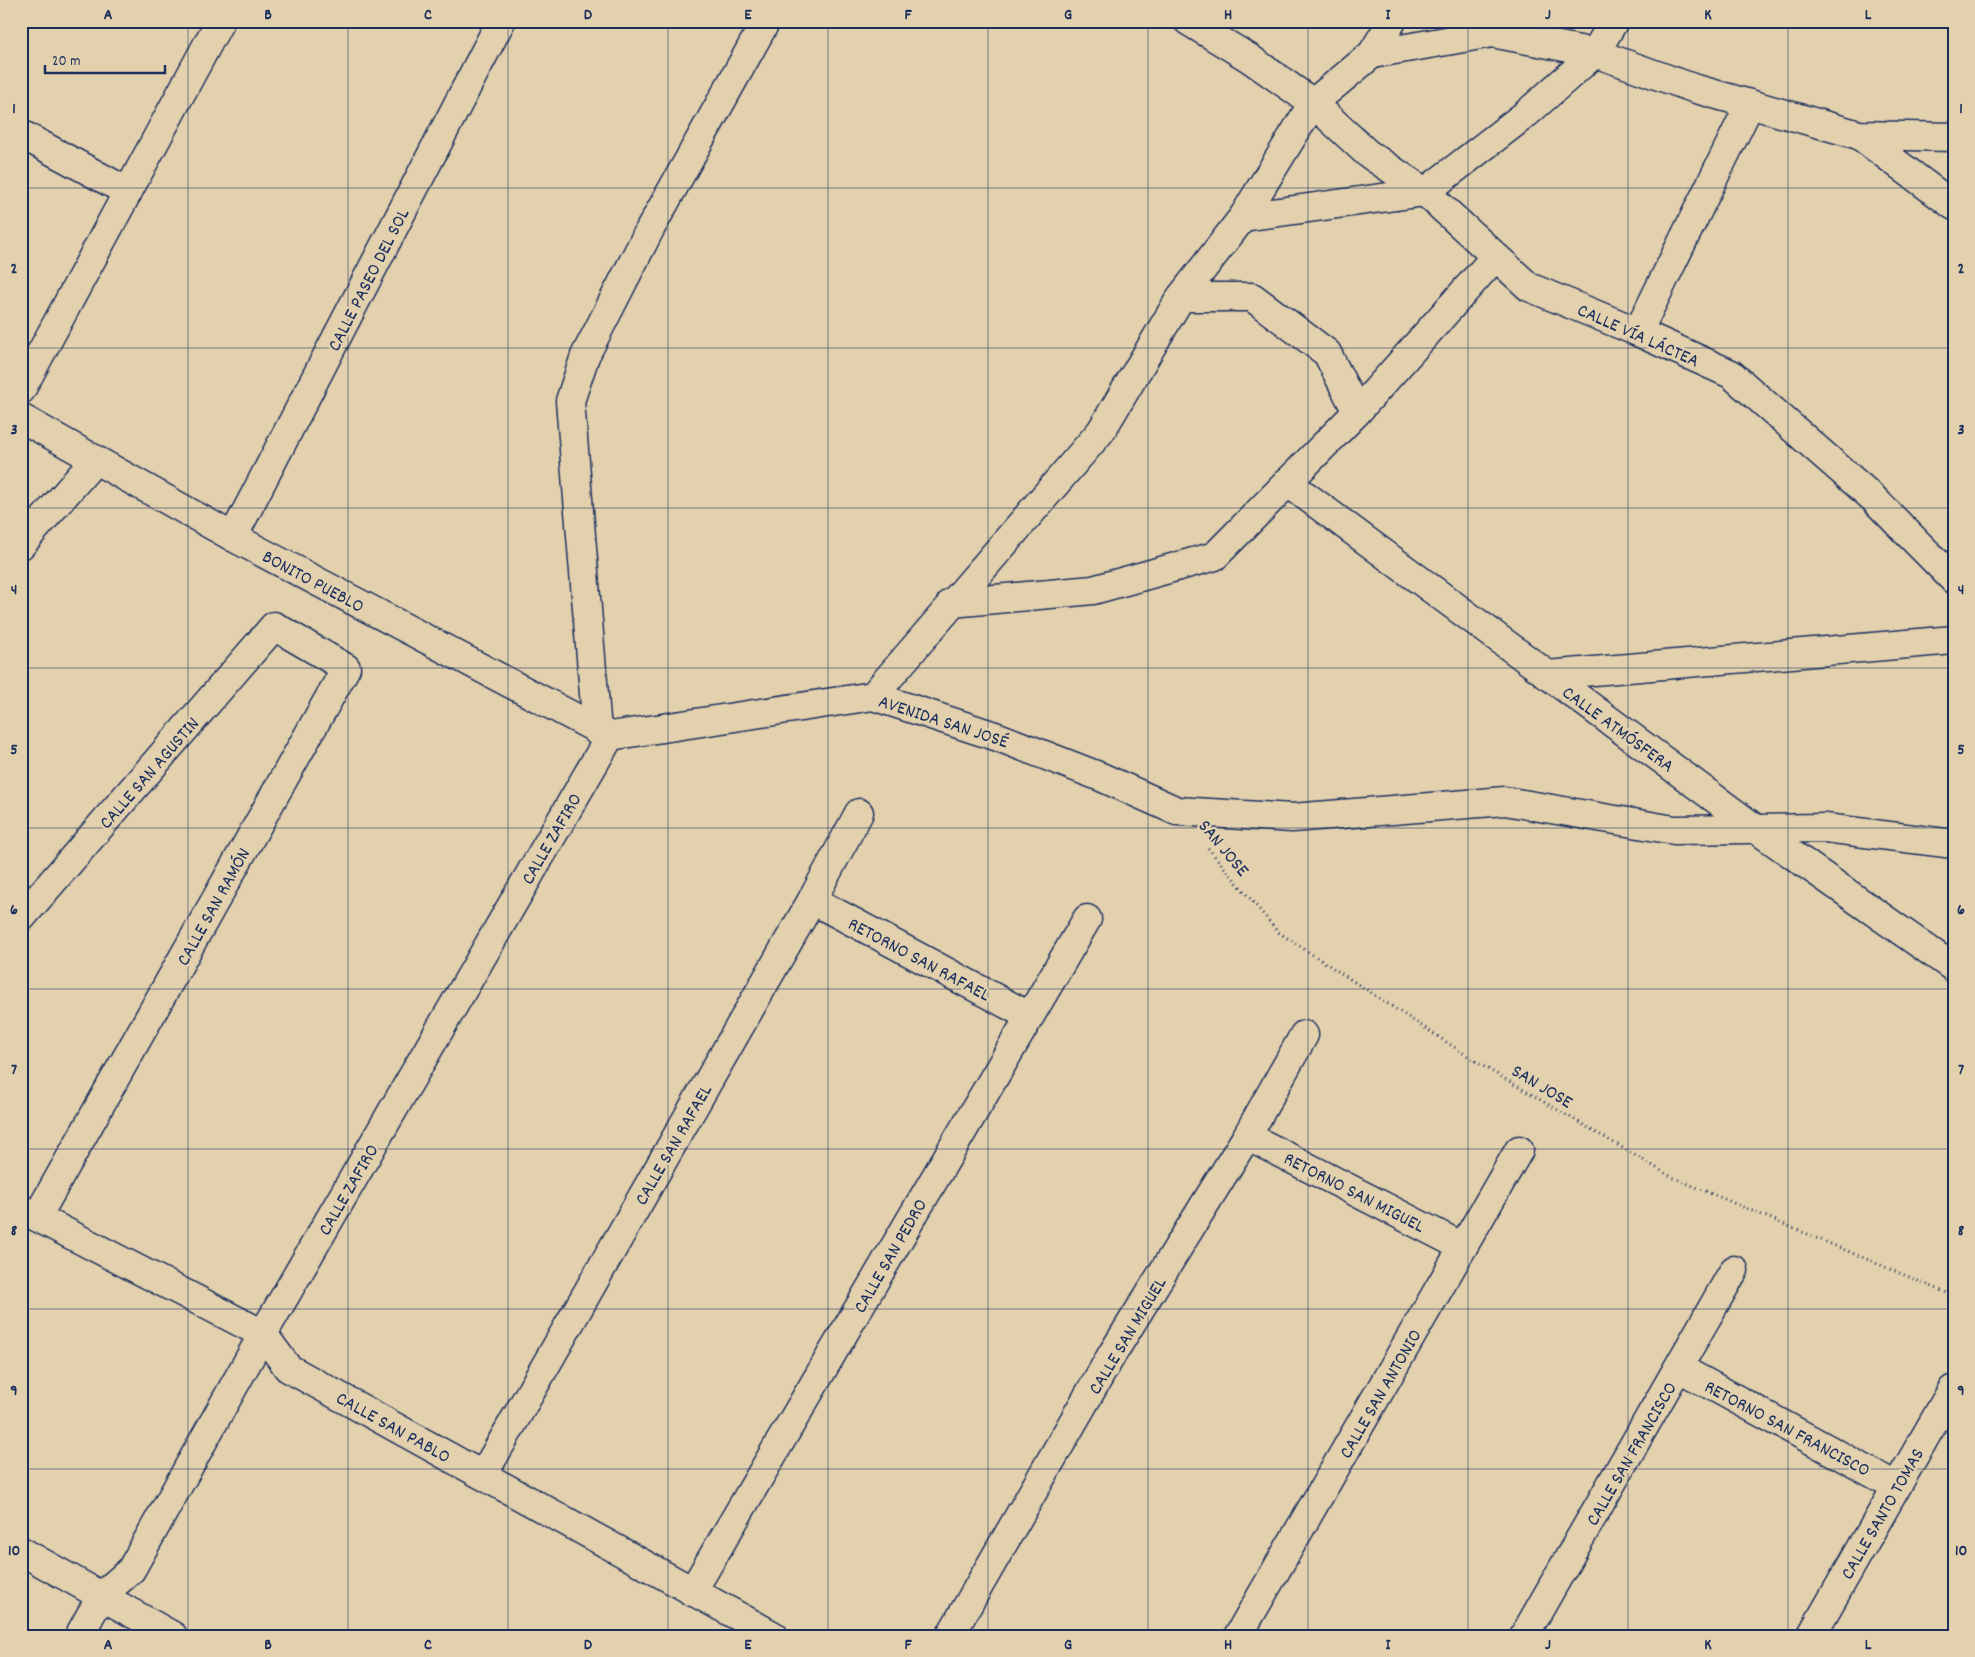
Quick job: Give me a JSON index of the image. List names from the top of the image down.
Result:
{
  "streets": {
    "street": [
      "CALLE PASEO DEL SOL",
      "CALLE VÍA LÁCTEA",
      "BONITO PUEBLO",
      "AVENIDA SAN JOSÉ",
      "CALLE ATMÓSFERA",
      "CALLE SAN AGUSTIN",
      "CALLE ZAFIRO",
      "CALLE SAN RAMÓN",
      "RETORNO SAN RAFAEL",
      "CALLE SAN RAFAEL",
      "RETORNO SAN MIGUEL",
      "CALLE SAN PEDRO",
      "CALLE SAN MIGUEL",
      "CALLE SAN ANTONIO",
      "CALLE SAN PABLO",
      "RETORNO SAN FRANCISCO",
      "CALLE SAN FRANCISCO",
      "CALLE SANTO TOMAS"
    ],
    "path": ["SAN JOSE"]
  },
  "crossings": [
    ["CALLE PASEO DEL SOL", "BONITO PUEBLO"],
    ["BONITO PUEBLO", "AVENIDA SAN JOSÉ"],
    ["BONITO PUEBLO", "CALLE ZAFIRO"],
    ["AVENIDA SAN JOSÉ", "CALLE ZAFIRO"],
    ["AVENIDA SAN JOSÉ", "SAN JOSE"],
    ["CALLE SAN AGUSTIN", "CALLE SAN RAMÓN"],
    ["CALLE ZAFIRO", "CALLE SAN PABLO"],
    ["CALLE SAN RAMÓN", "CALLE SAN PABLO"],
    ["RETORNO SAN RAFAEL", "CALLE SAN RAFAEL"],
    ["RETORNO SAN RAFAEL", "CALLE SAN PEDRO"],
    ["CALLE SAN RAFAEL", "CALLE SAN PABLO"],
    ["RETORNO SAN MIGUEL", "CALLE SAN MIGUEL"],
    ["RETORNO SAN MIGUEL", "CALLE SAN ANTONIO"],
    ["CALLE SAN PEDRO", "CALLE SAN PABLO"],
    ["RETORNO SAN FRANCISCO", "CALLE SAN FRANCISCO"],
    ["RETORNO SAN FRANCISCO", "CALLE SANTO TOMAS"]
  ],
  "scale_bar": "20 m",
  "grid": {
    "columns": [
      "A",
      "B",
      "C",
      "D",
      "E",
      "F",
      "G",
      "H",
      "I",
      "J",
      "K",
      "L"
    ],
    "rows": [
      "1",
      "2",
      "3",
      "4",
      "5",
      "6",
      "7",
      "8",
      "9",
      "10"
    ]
  }
}
